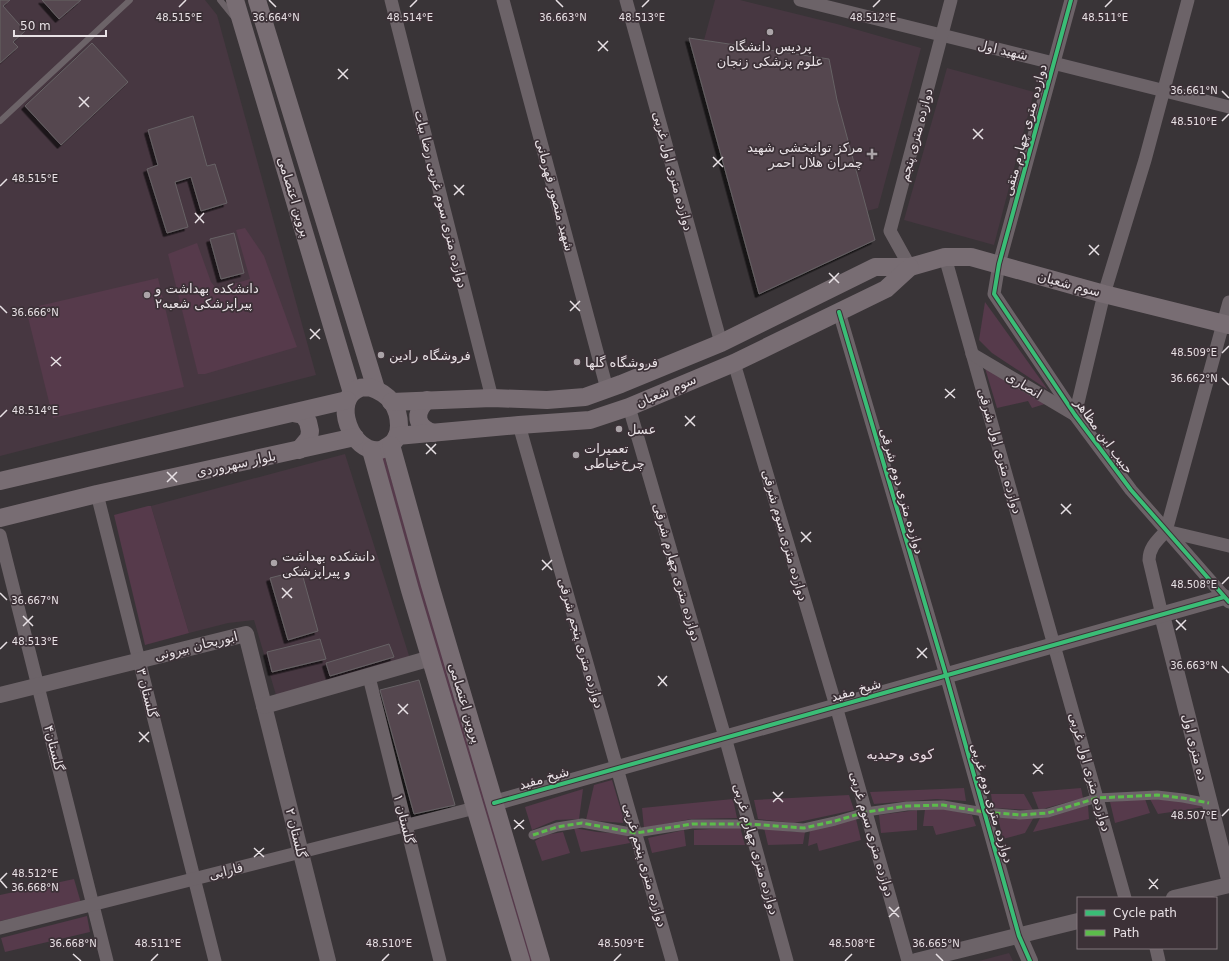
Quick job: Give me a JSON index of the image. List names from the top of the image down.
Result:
{
  "streets": {
    "main road": ["پروین اعتصامی", "سوم شعبان", "بلوار سهروردی"],
    "street": [
      "شهید اول",
      "دوازده متری چهارم متقی",
      "دوازده متری پنجم",
      "دوازده متری اول غربی",
      "شهید منصور قهرمانی",
      "دوازده متری سوم غربی رضا بیات",
      "انصاری",
      "حبیب ابن مظاهر",
      "دوازده متری اول شرقی",
      "دوازده متری دوم شرقی",
      "دوازده متری سوم شرقی",
      "دوازده متری چهارم شرقی",
      "دوازده متری پنجم شرقی",
      "ابوریحان بیرونی",
      "شیخ مفید",
      "گلستان ۳",
      "ده متری اول",
      "گلستان۴",
      "دوازده متری دوم غربی",
      "گلستان ۱",
      "گلستان ۲",
      "دوازده متری سوم غربی",
      "دوازده متری چهارم غربی",
      "دوازده متری پنجم غربی",
      "فارابی"
    ]
  },
  "crossings": [
    ["شهید اول", "دوازده متری چهارم متقی"],
    ["شهید اول", "دوازده متری پنجم"],
    ["دوازده متری چهارم متقی", "سوم شعبان"],
    ["دوازده متری چهارم متقی", "حبیب ابن مظاهر"],
    ["دوازده متری پنجم", "سوم شعبان"],
    ["دوازده متری اول غربی", "سوم شعبان"],
    ["دوازده متری اول غربی", "دوازده متری اول شرقی"],
    ["دوازده متری اول غربی", "شیخ مفید"],
    ["شهید منصور قهرمانی", "سوم شعبان"],
    ["پروین اعتصامی", "سوم شعبان"],
    ["پروین اعتصامی", "بلوار سهروردی"],
    ["پروین اعتصامی", "شیخ مفید"],
    ["پروین اعتصامی", "فارابی"],
    ["دوازده متری سوم غربی رضا بیات", "سوم شعبان"],
    ["سوم شعبان", "حبیب ابن مظاهر"],
    ["سوم شعبان", "دوازده متری اول شرقی"],
    ["سوم شعبان", "بلوار سهروردی"],
    ["سوم شعبان", "دوازده متری دوم شرقی"],
    ["سوم شعبان", "دوازده متری سوم شرقی"],
    ["سوم شعبان", "دوازده متری چهارم شرقی"],
    ["سوم شعبان", "دوازده متری پنجم شرقی"],
    ["انصاری", "حبیب ابن مظاهر"],
    ["انصاری", "دوازده متری اول شرقی"],
    ["حبیب ابن مظاهر", "شیخ مفید"],
    ["دوازده متری اول شرقی", "شیخ مفید"],
    ["بلوار سهروردی", "گلستان ۳"],
    ["دوازده متری دوم شرقی", "شیخ مفید"],
    ["دوازده متری دوم شرقی", "دوازده متری دوم غربی"],
    ["دوازده متری سوم شرقی", "شیخ مفید"],
    ["دوازده متری سوم شرقی", "دوازده متری سوم غربی"],
    ["دوازده متری چهارم شرقی", "شیخ مفید"],
    ["دوازده متری چهارم شرقی", "دوازده متری چهارم غربی"],
    ["دوازده متری پنجم شرقی", "شیخ مفید"],
    ["دوازده متری پنجم شرقی", "دوازده متری پنجم غربی"],
    ["ابوریحان بیرونی", "گلستان ۳"],
    ["ابوریحان بیرونی", "گلستان۴"],
    ["ابوریحان بیرونی", "گلستان ۲"],
    ["شیخ مفید", "ده متری اول"],
    ["شیخ مفید", "دوازده متری دوم غربی"],
    ["شیخ مفید", "دوازده متری سوم غربی"],
    ["شیخ مفید", "دوازده متری چهارم غربی"],
    ["شیخ مفید", "دوازده متری پنجم غربی"],
    ["گلستان ۳", "فارابی"],
    ["گلستان۴", "فارابی"],
    ["گلستان ۱", "فارابی"],
    ["گلستان ۲", "فارابی"]
  ],
  "districts": ["کوی وحیدیه"],
  "places": {
    "other": [
      "پردیس دانشگاه علوم پزشکى زنجان",
      "دانشکده بهداشت و پیراپزشکى شعبه۲",
      "فروشگاه رادین",
      "فروشگاه گلها",
      "عسل",
      "تعمیرات چرخ‌خیاطی",
      "دانشکده بهداشت و پیراپزشکی"
    ],
    "health": ["مرکز توانبخشی شهید چمران هلال احمر"]
  },
  "legend": ["Cycle path", "Path"],
  "scale_bar": "50 m",
  "coordinates": [
    "48.515°E",
    "36.664°N",
    "48.514°E",
    "36.663°N",
    "48.513°E",
    "48.512°E",
    "48.511°E",
    "36.661°N",
    "48.510°E",
    "36.666°N",
    "48.509°E",
    "36.662°N",
    "48.508°E",
    "36.667°N",
    "48.507°E",
    "36.668°N",
    "36.665°N"
  ]
}
